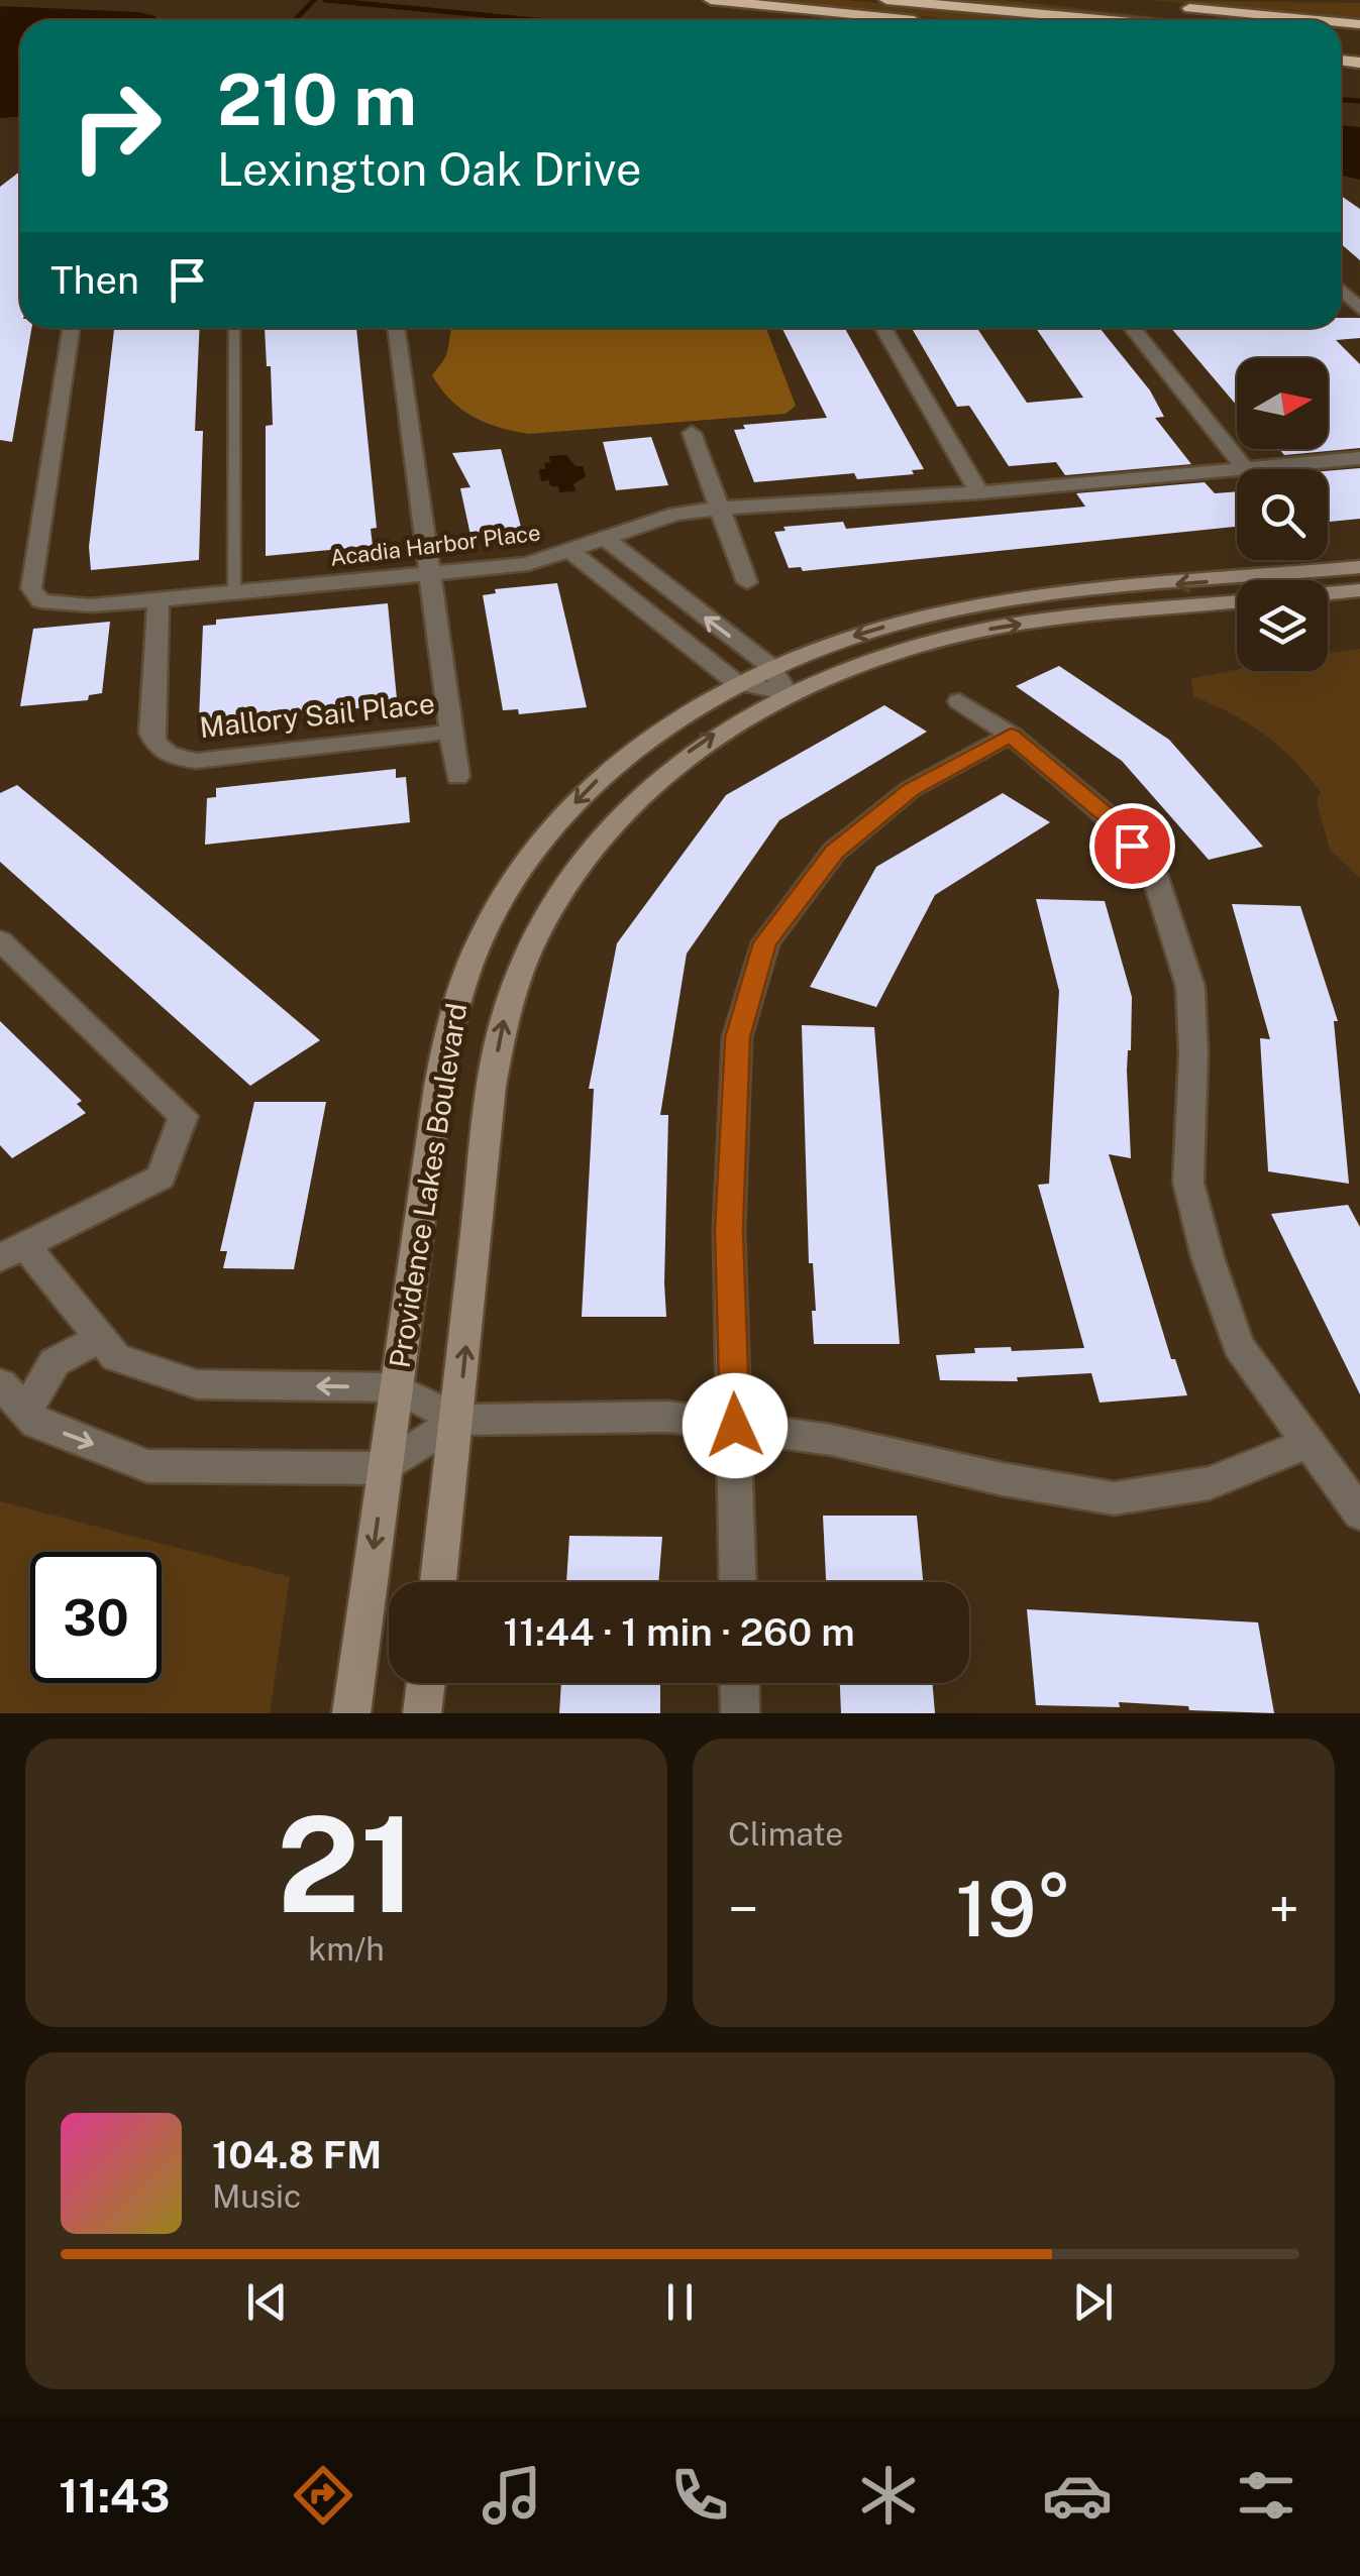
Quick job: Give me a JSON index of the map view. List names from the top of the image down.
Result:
{
  "streets": {
    "street": ["Acadia Harbor Place", "Mallory Sail Place", "Providence Lakes Boulevard"]
  },
  "crossings": [
    ["Acadia Harbor Place", "Mallory Sail Place"]
  ],
  "north": "right",
  "page": {
    "turn": ["210 m", "Lexington Oak Drive"],
    "then": "Then",
    "limit": "30",
    "trip": "11:44 · 1 min · 260 m",
    "tile": [
      ["21", "km/h"],
      "Climate"
    ],
    "heat": ["−", "19°", "+"],
    "song": ["104.8 FM", "Music"],
    "tabs": "11:43"
  }
}
